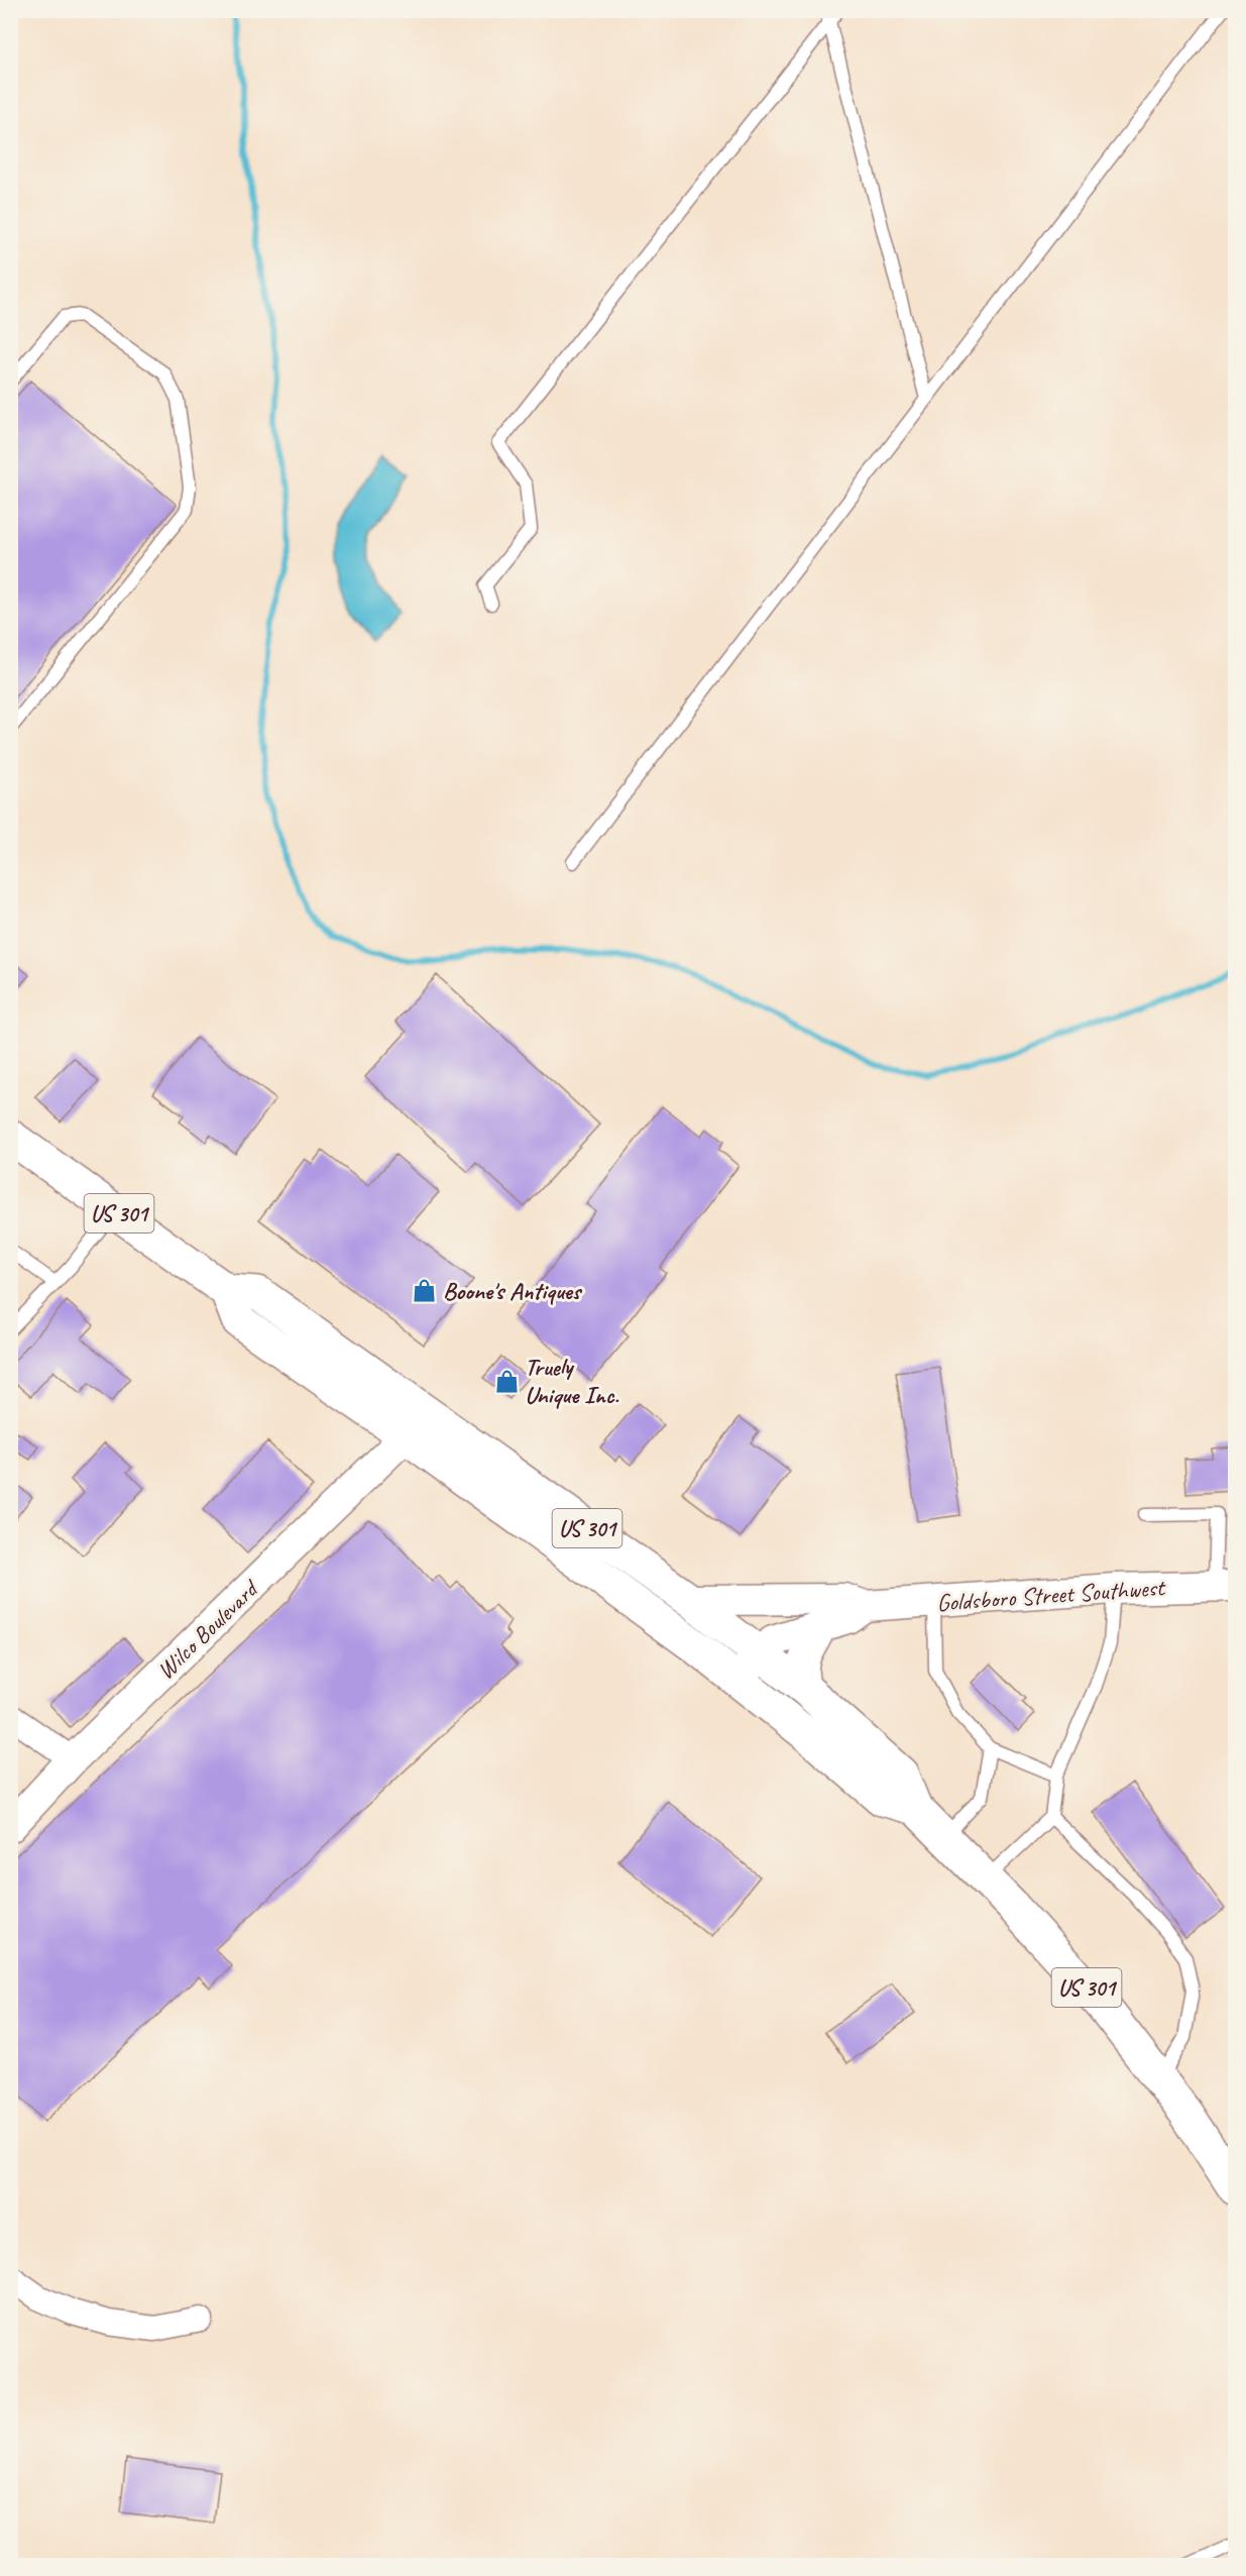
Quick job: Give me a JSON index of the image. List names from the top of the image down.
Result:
{
  "streets": {
    "highway": ["US 301"],
    "street": ["Goldsboro Street Southwest", "Wilco Boulevard"]
  },
  "crossings": [
    ["US 301", "Goldsboro Street Southwest"],
    ["US 301", "Wilco Boulevard"]
  ],
  "places": {
    "shop": ["Boone's Antiques", "Truely Unique Inc."]
  }
}
